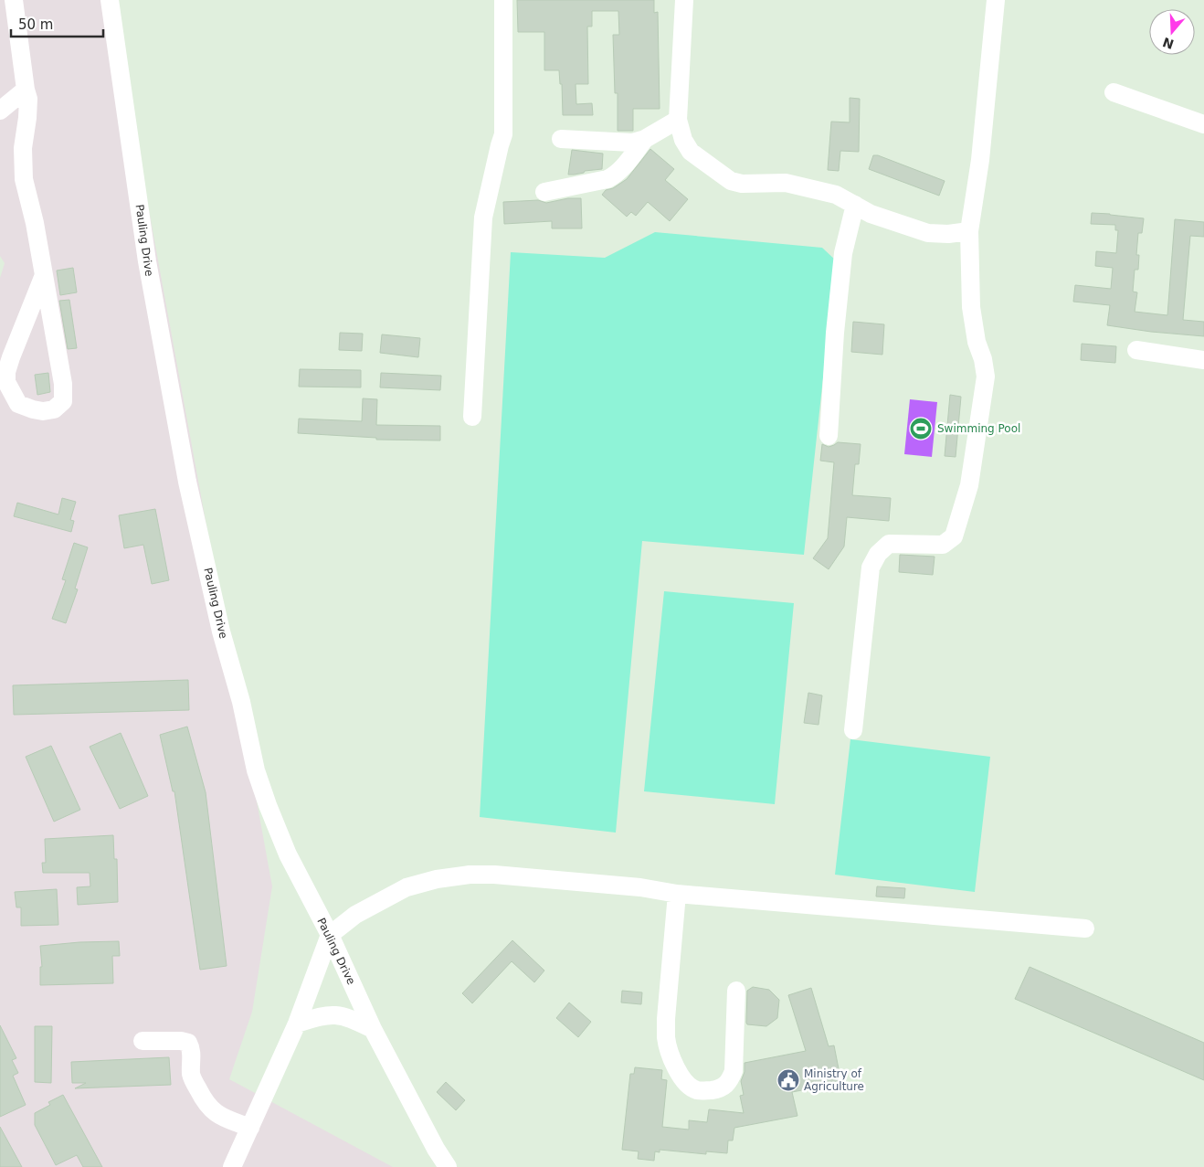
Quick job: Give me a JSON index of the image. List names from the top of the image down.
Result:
{
  "streets": {
    "street": ["Pauling Drive"]
  },
  "places": {
    "sports": ["Swimming Pool"],
    "public building": ["Ministry of Agriculture"]
  },
  "scale_bar": "50 m",
  "north": "bottom"
}
